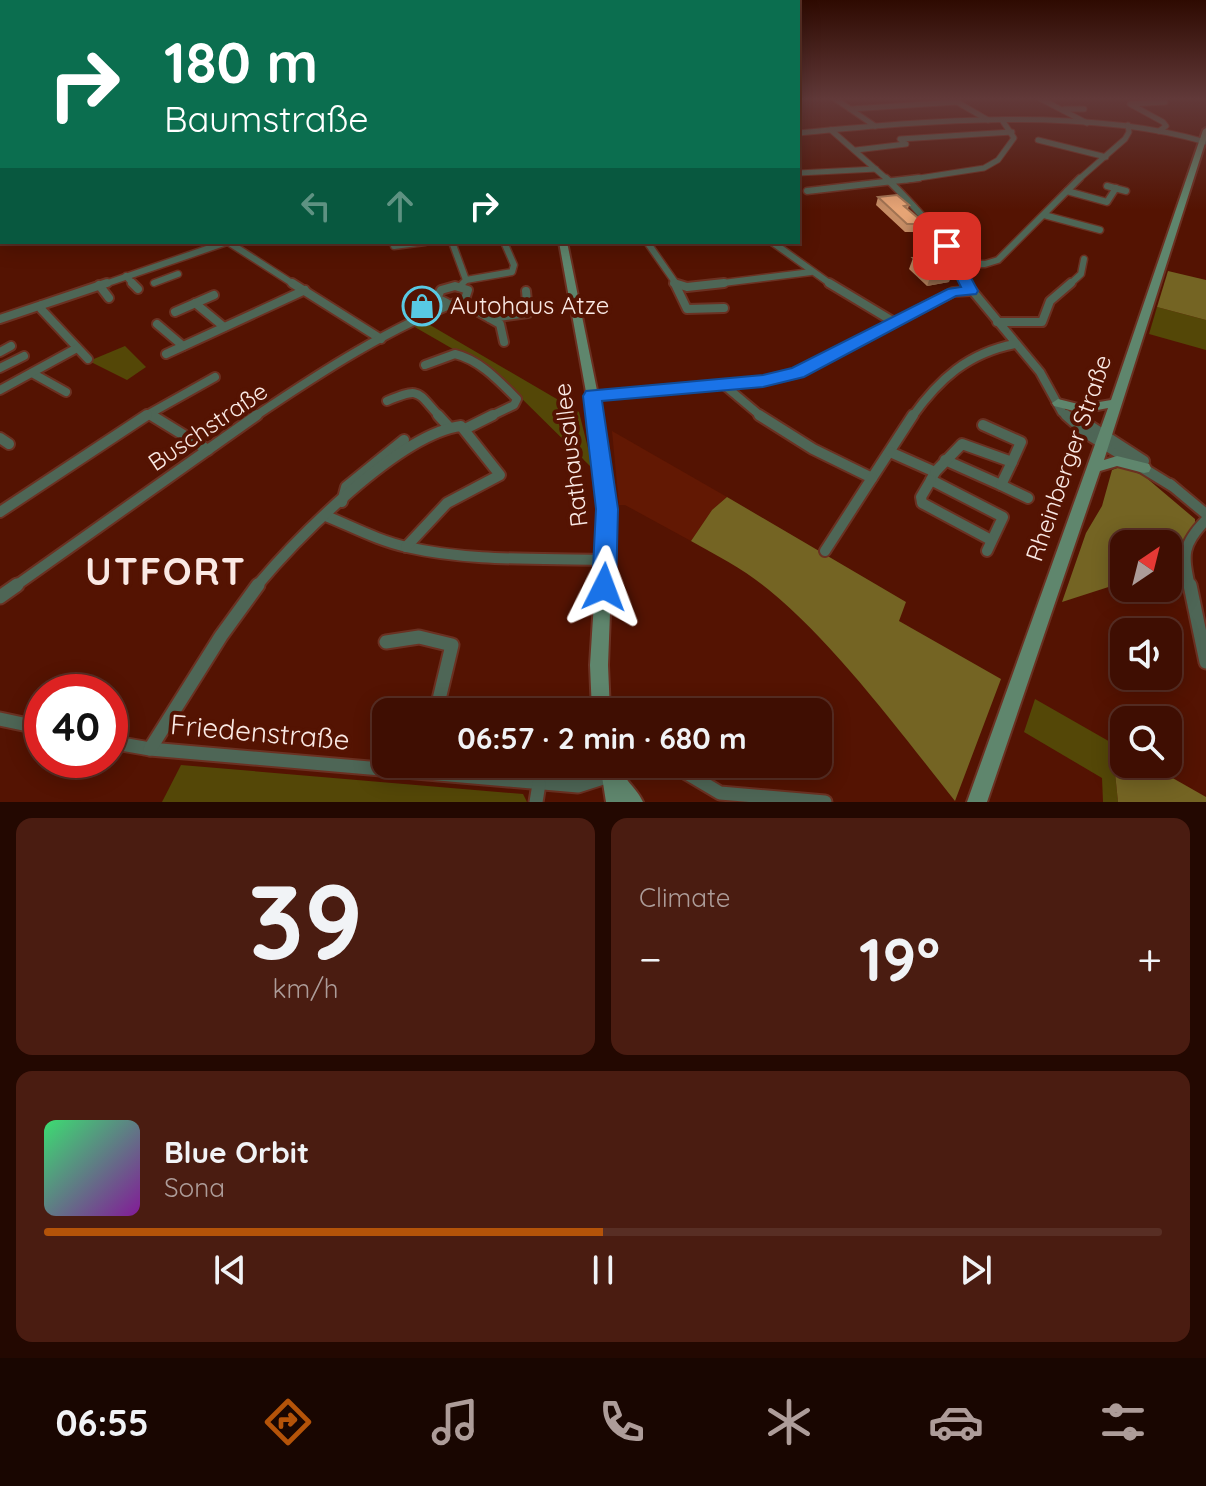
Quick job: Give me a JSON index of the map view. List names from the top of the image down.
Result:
{
  "streets": {
    "main road": ["Rathausallee", "Rheinberger Straße"],
    "street": ["Buschstraße", "Friedenstraße"]
  },
  "districts": ["UTFORT"],
  "places": {
    "shop": ["Autohaus Atze"]
  },
  "north": "top right",
  "page": {
    "turn": ["180 m", "Baumstraße"],
    "limit": "40",
    "trip": "06:57 · 2 min · 680 m",
    "tile": [
      ["39", "km/h"],
      "Climate"
    ],
    "heat": ["−", "19°", "+"],
    "song": ["Blue Orbit", "Sona"],
    "tabs": "06:55"
  }
}
